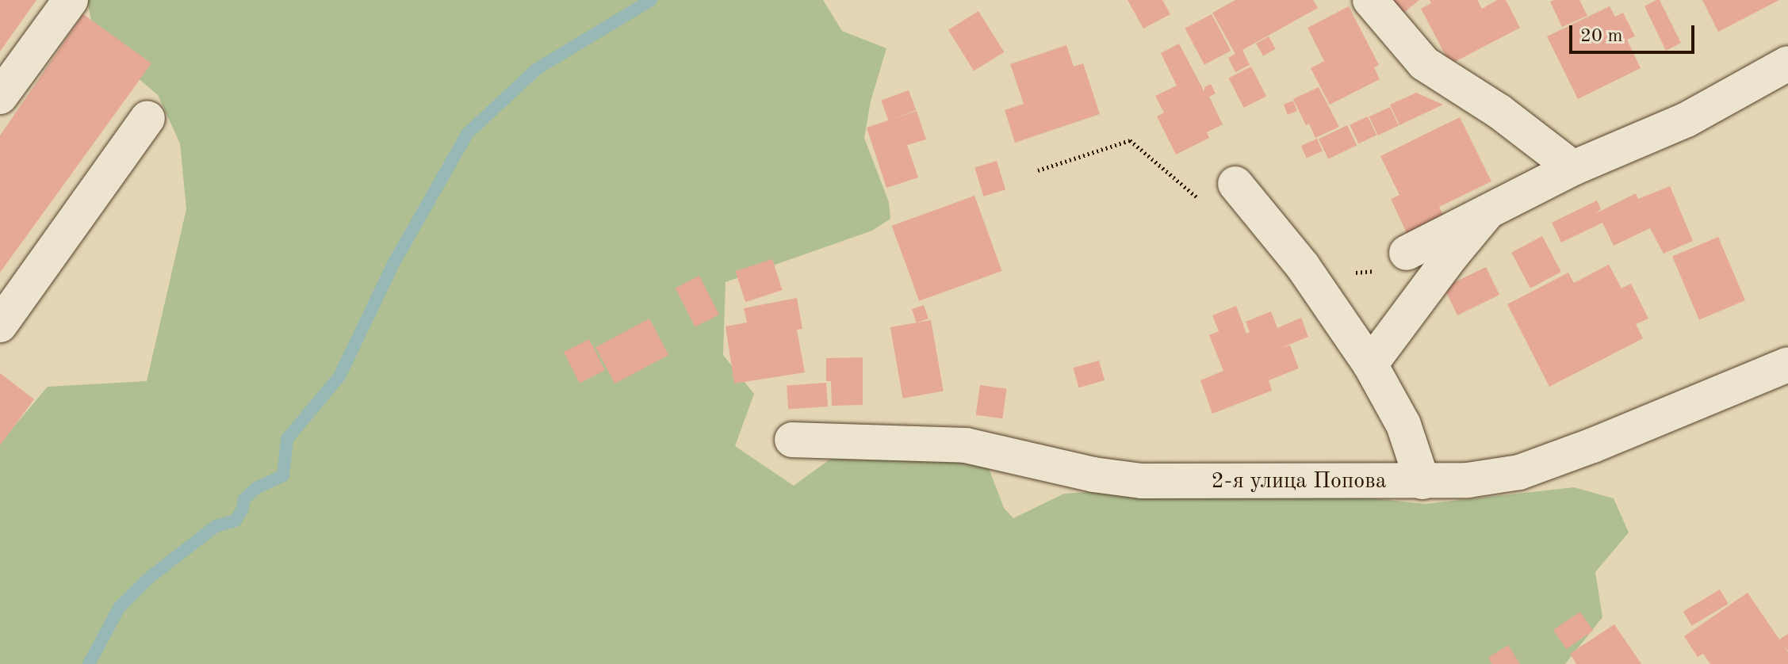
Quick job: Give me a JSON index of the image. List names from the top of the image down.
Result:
{
  "streets": {
    "street": ["2-я улица Попова"]
  },
  "scale_bar": "20 m"
}
